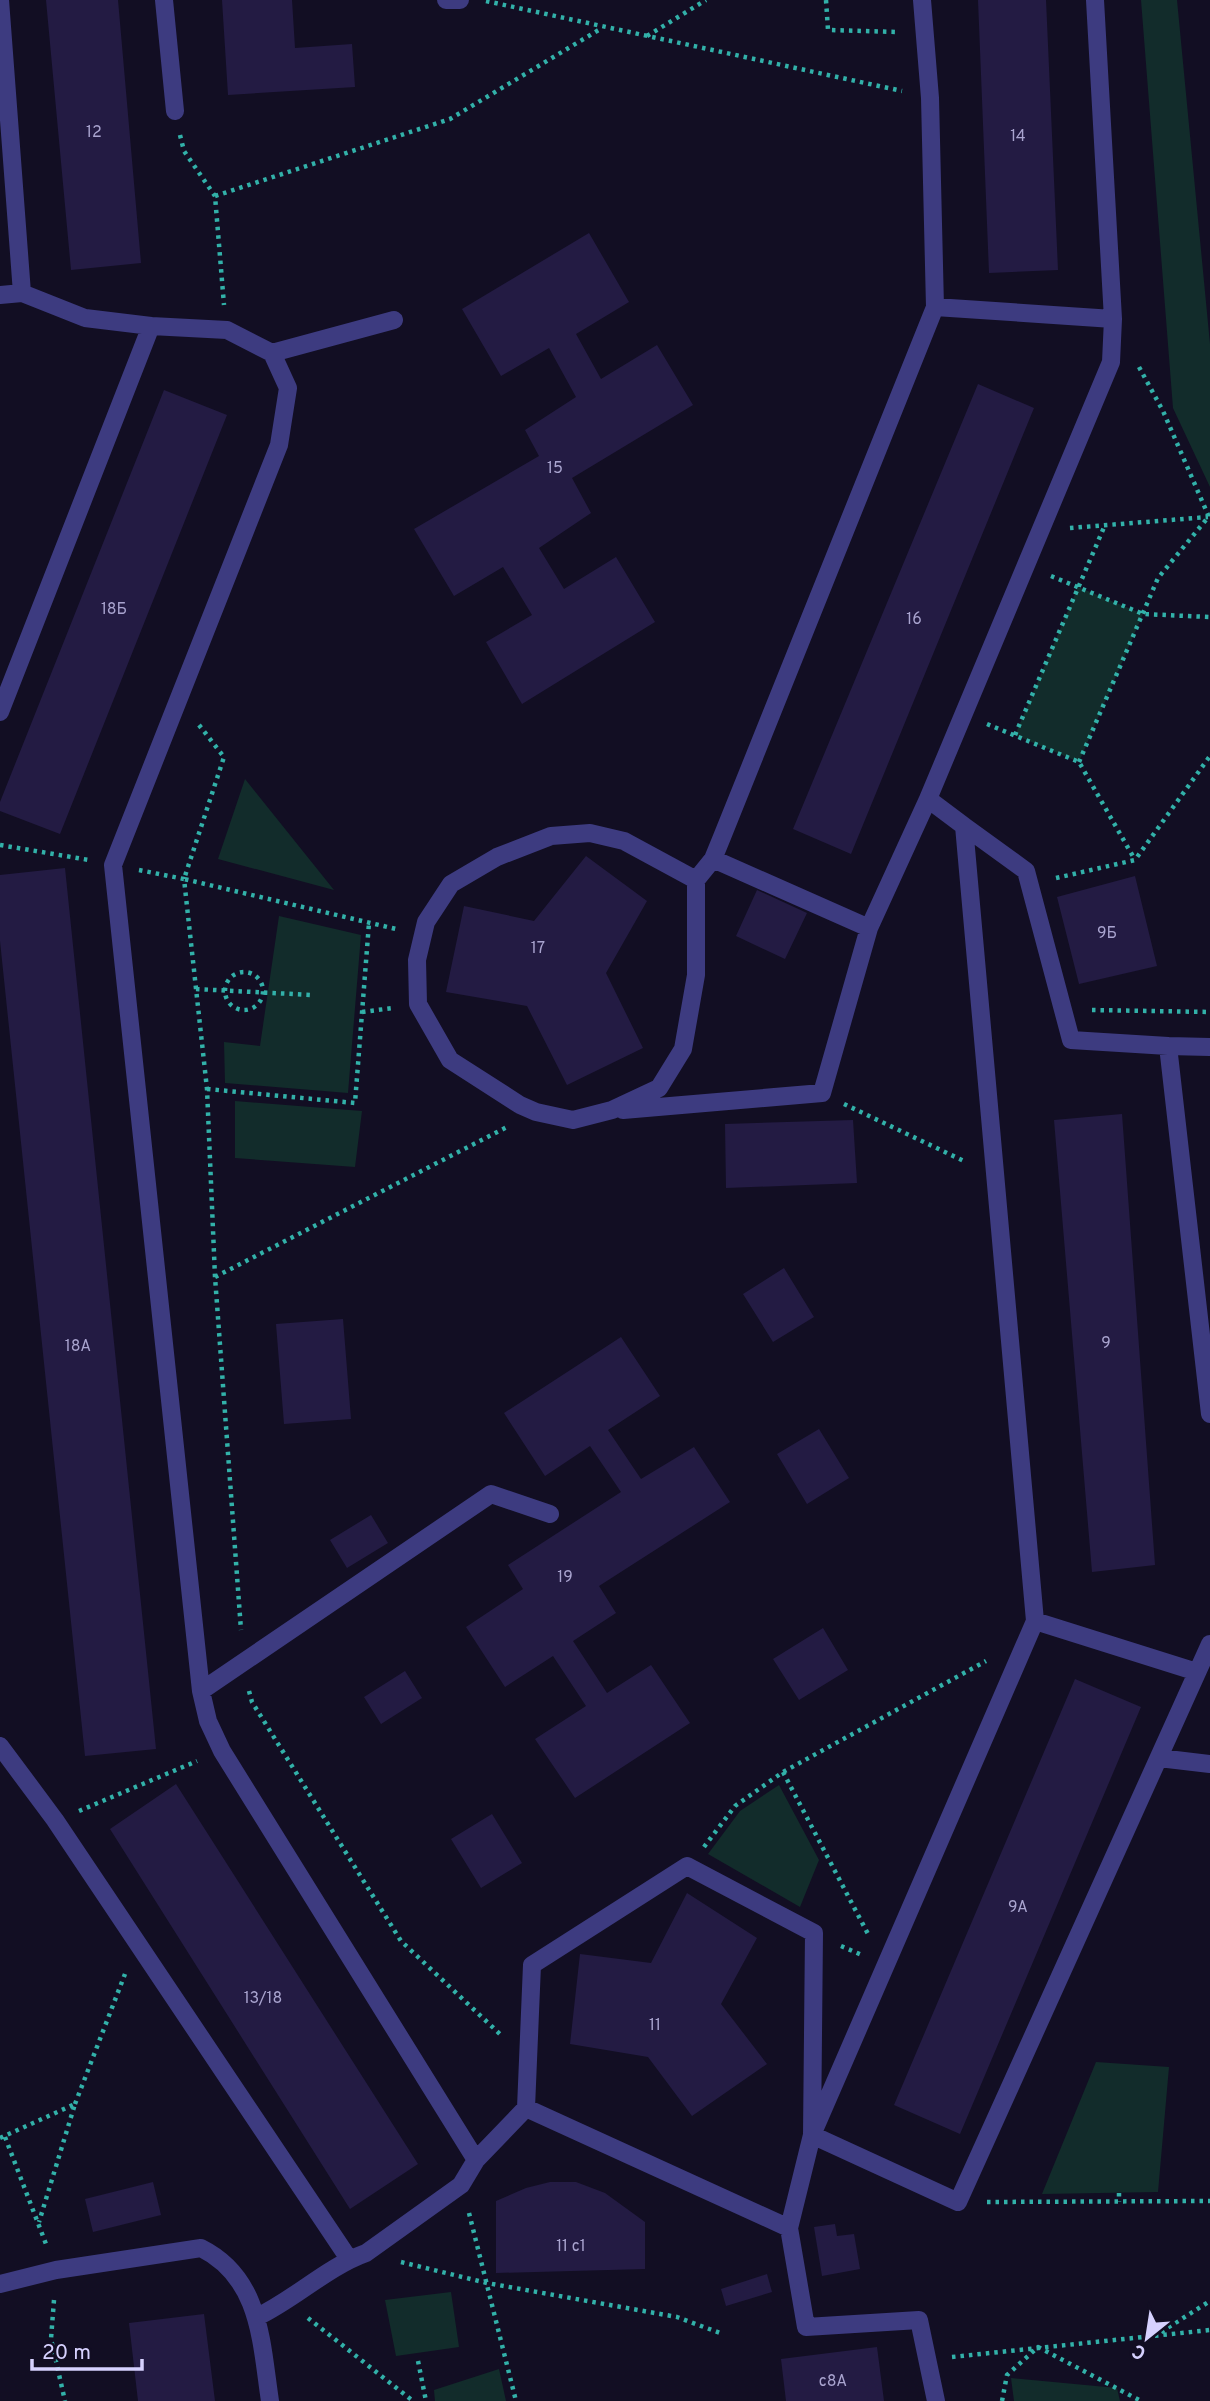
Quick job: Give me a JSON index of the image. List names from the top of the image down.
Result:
{
  "house_numbers": [
    "12",
    "14",
    "15",
    "18Б",
    "16",
    "9Б",
    "17",
    "9",
    "18А",
    "19",
    "9А",
    "13/18",
    "11",
    "11 с1",
    "с8А"
  ],
  "scale_bar": "20 m",
  "north": "bottom left"
}
